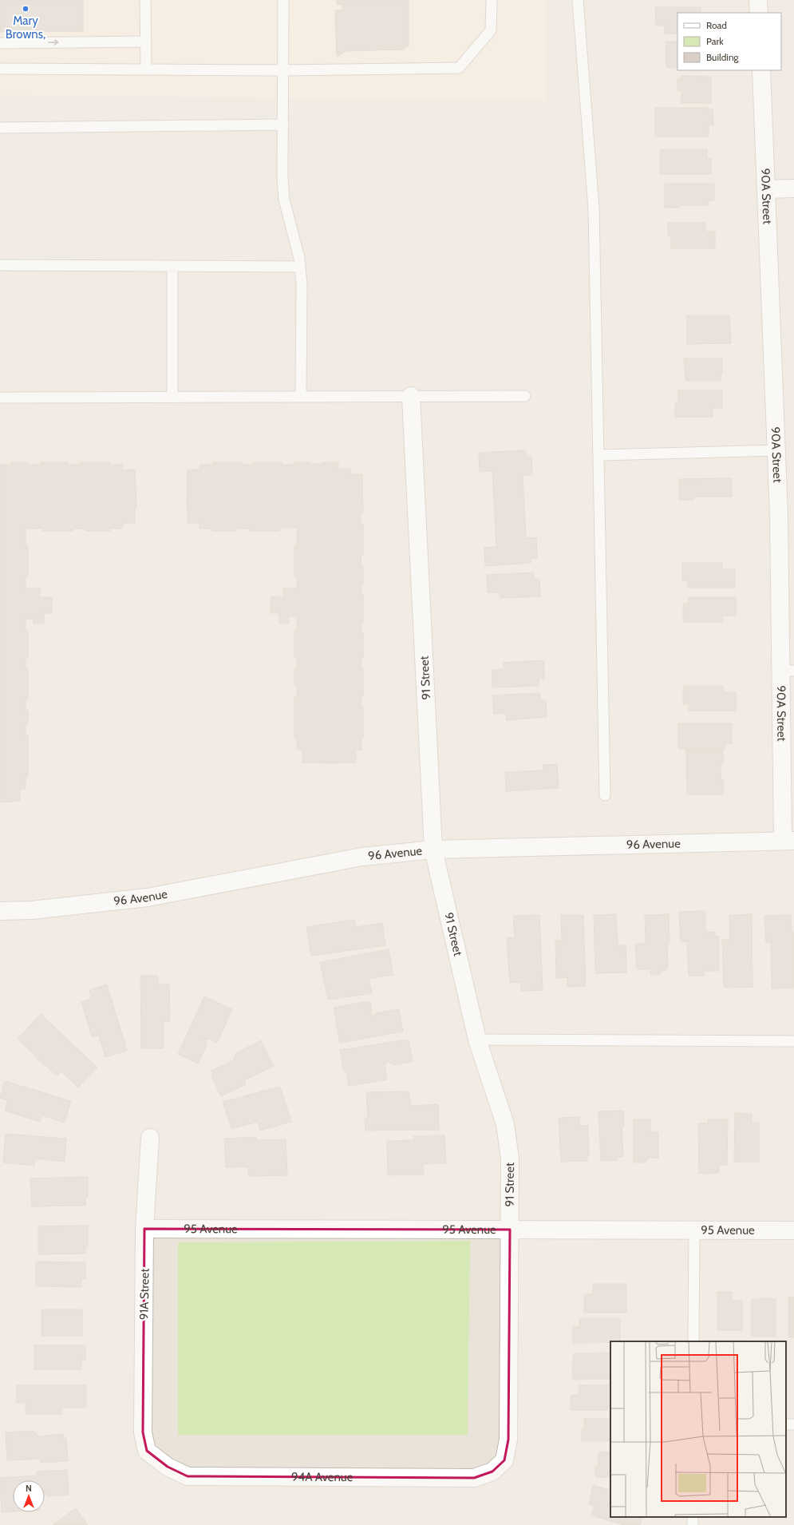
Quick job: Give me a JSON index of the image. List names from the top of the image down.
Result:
{
  "streets": {
    "street": [
      "90A Street",
      "91 Street",
      "96 Avenue",
      "95 Avenue",
      "91A Street",
      "94A Avenue"
    ]
  },
  "crossings": [
    ["90A Street", "96 Avenue"],
    ["91 Street", "96 Avenue"],
    ["91 Street", "95 Avenue"],
    ["91 Street", "94A Avenue"],
    ["95 Avenue", "91A Street"],
    ["91A Street", "94A Avenue"]
  ],
  "places": ["Mary Browns,"],
  "legend": ["Road", "Park", "Building"],
  "north": "top"
}
